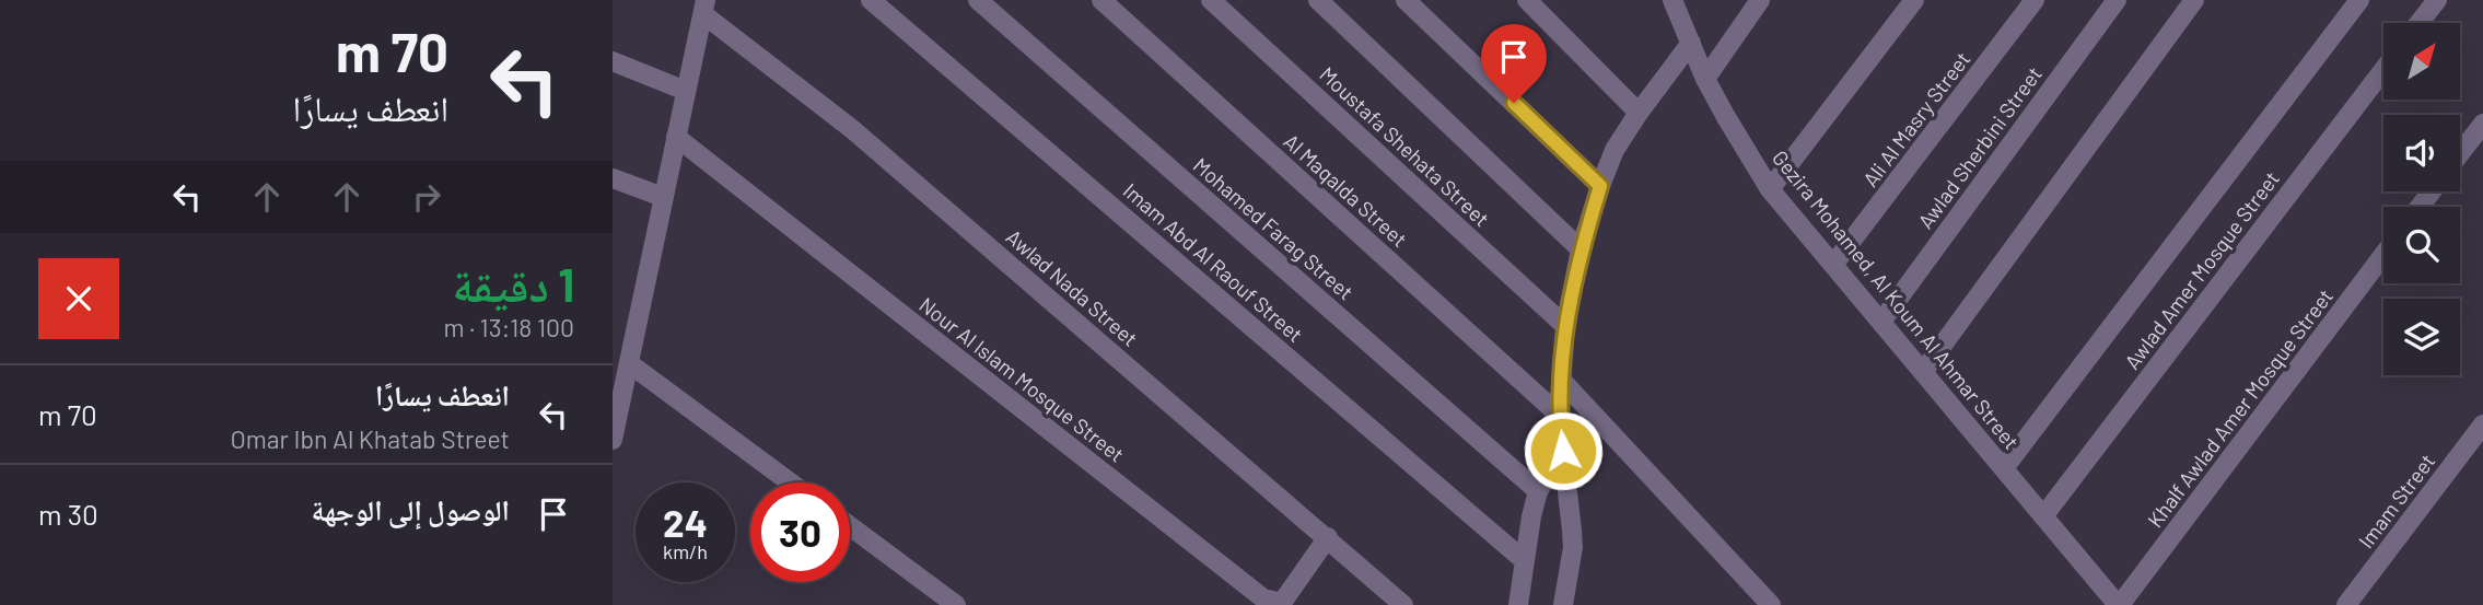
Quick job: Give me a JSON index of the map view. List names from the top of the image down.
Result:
{
  "streets": {
    "street": [
      "Ali Al Masry Street",
      "Moustafa Shehata Street",
      "Awlad Sherbini Street",
      "Al Maqalda Street",
      "Mohamed Farag Street",
      "Imam Abd Al Raouf Street",
      "Awlad Amer Mosque Street",
      "Awlad Nada Street",
      "Gezira Mohamed, Al Koum Al Ahmar Street",
      "Nour Al Islam Mosque Street",
      "Khalf Awlad Amer Mosque Street",
      "Imam Street"
    ]
  },
  "crossings": [
    ["Ali Al Masry Street", "Gezira Mohamed, Al Koum Al Ahmar Street"],
    ["Awlad Sherbini Street", "Gezira Mohamed, Al Koum Al Ahmar Street"],
    ["Awlad Amer Mosque Street", "Gezira Mohamed, Al Koum Al Ahmar Street"],
    ["Awlad Nada Street", "Nour Al Islam Mosque Street"],
    ["Gezira Mohamed, Al Koum Al Ahmar Street", "Khalf Awlad Amer Mosque Street"]
  ],
  "north": "top right",
  "page": {
    "turn": ["70 m", "انعطف يسارًا"],
    "heading": ["1 دقيقة", "100 m · 13:18"],
    "list": [
      {
        "name": "انعطف يسارًا",
        "note": "Omar Ibn Al Khatab Street",
        "value": "70 m"
      },
      {
        "name": "الوصول إلى الوجهة",
        "value": "30 m"
      }
    ],
    "speed": "24 km/h",
    "limit": "30"
  }
}
